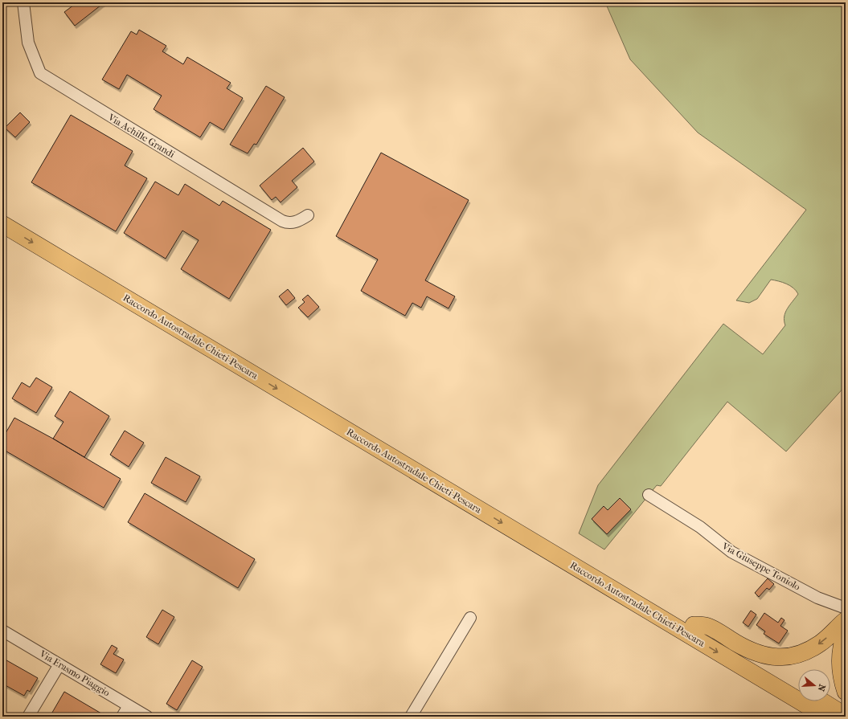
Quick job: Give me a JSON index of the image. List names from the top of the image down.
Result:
{
  "streets": {
    "highway": ["Raccordo Autostradale Chieti-Pescara"],
    "street": ["Via Achille Grandi", "Via Giuseppe Toniolo", "Via Erasmo Piaggio"]
  },
  "north": "right"
}
